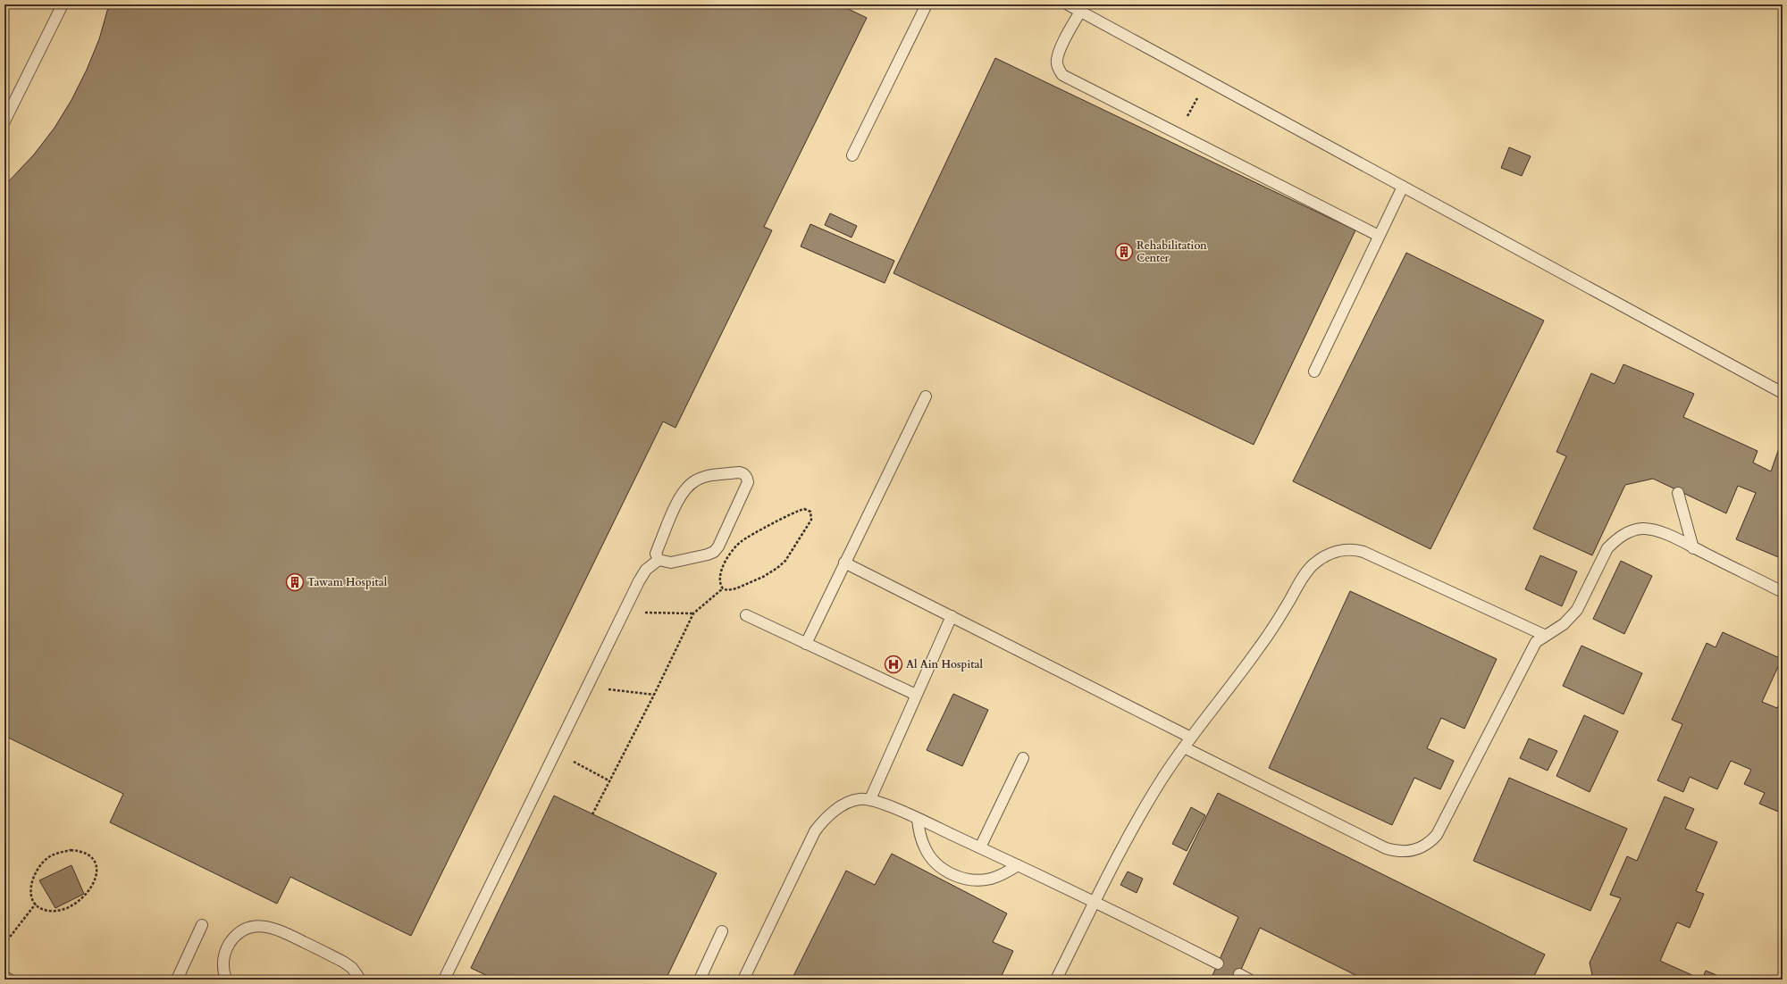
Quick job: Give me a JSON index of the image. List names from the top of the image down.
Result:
{
  "places": {
    "building": ["Rehabilitation Center", "Tawam Hospital"],
    "hospital": ["Al Ain Hospital"]
  }
}
